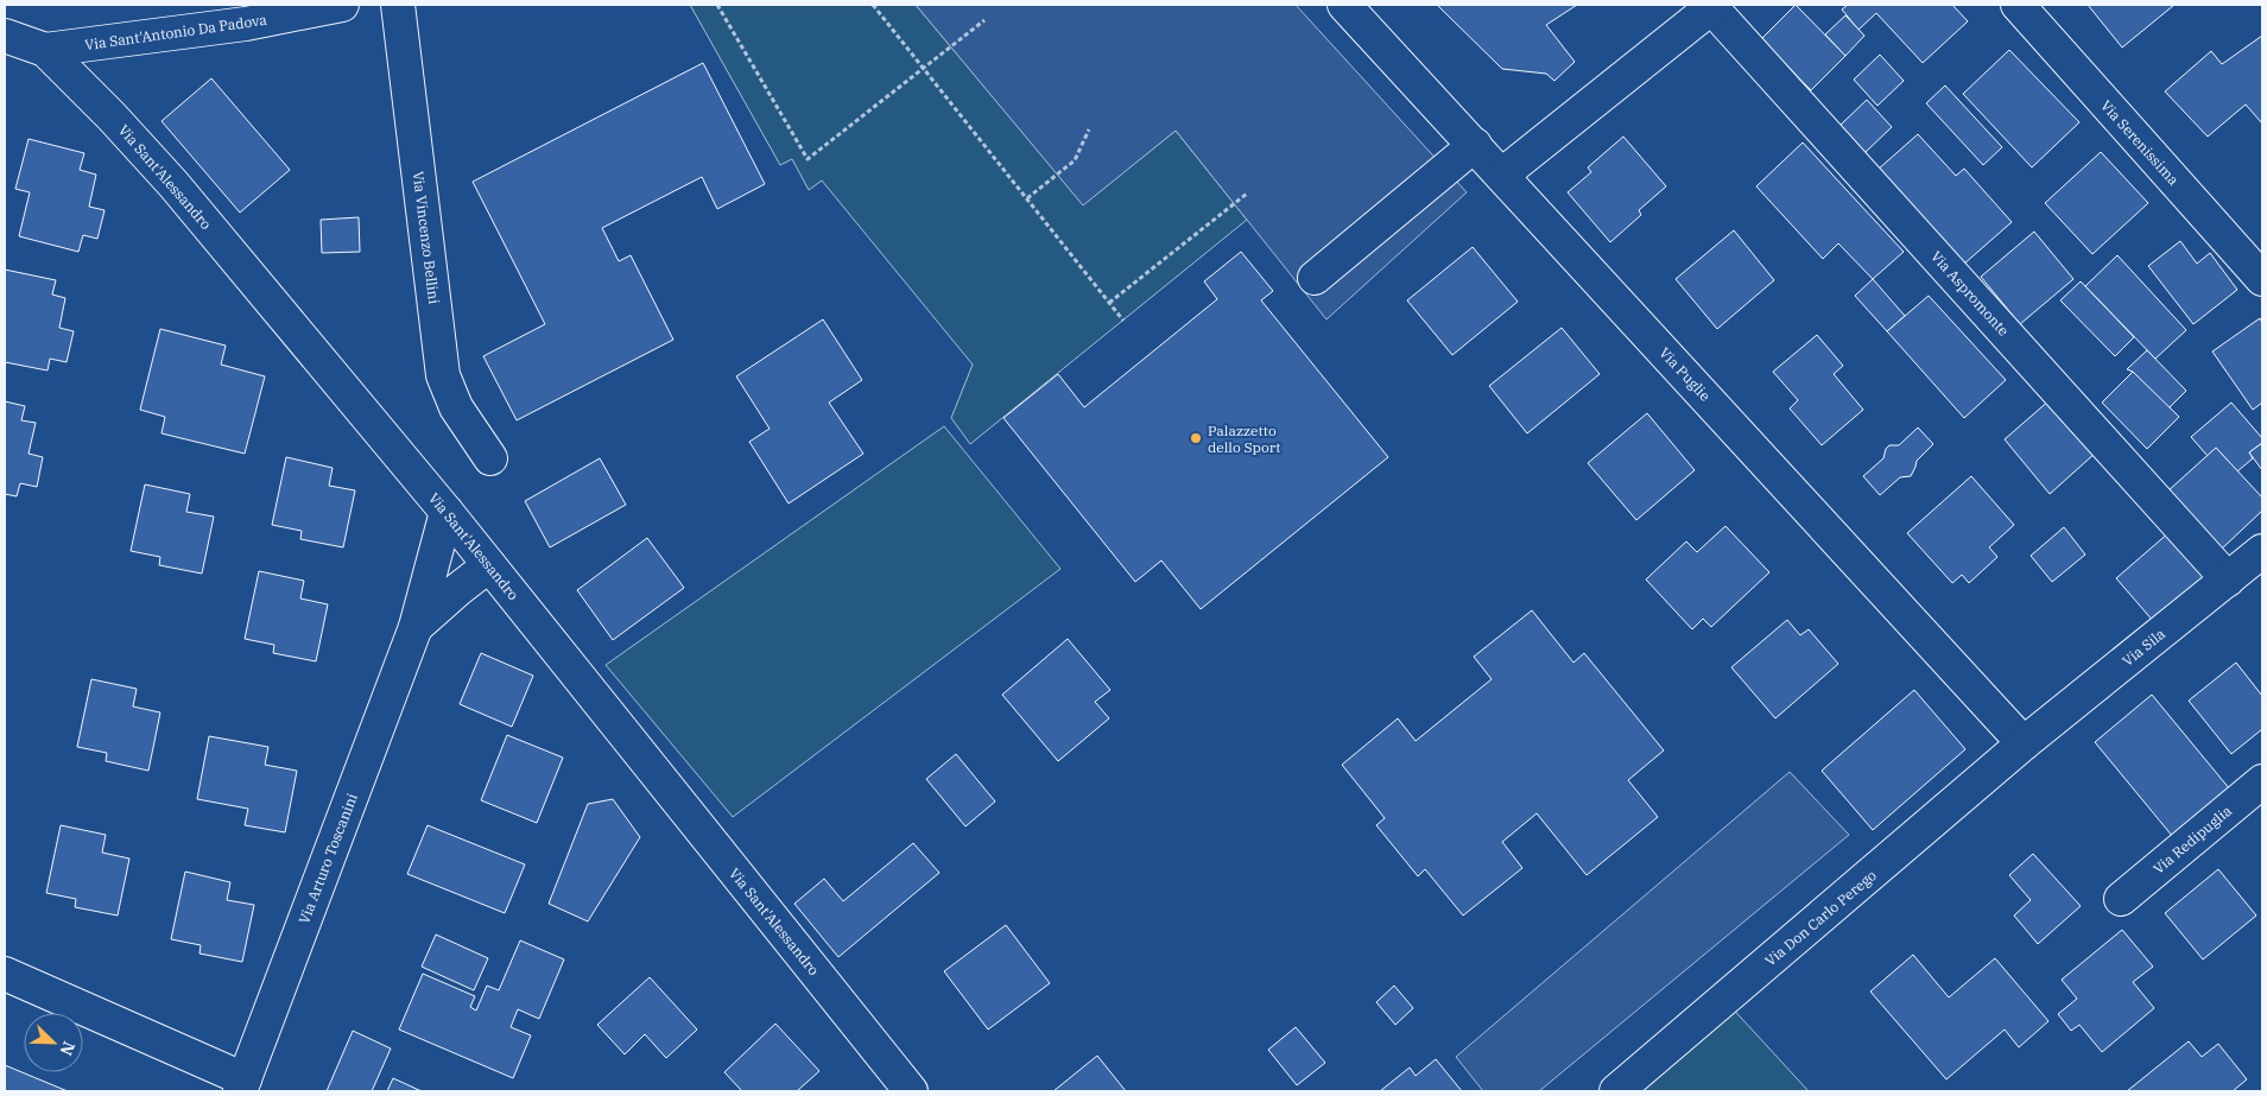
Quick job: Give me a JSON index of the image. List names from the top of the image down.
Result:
{
  "streets": {
    "street": [
      "Via Sant'Antonio Da Padova",
      "Via Serenissima",
      "Via Sant'Alessandro",
      "Via Vincenzo Bellini",
      "Via Aspromonte",
      "Via Puglie",
      "Via Sila",
      "Via Redipuglia",
      "Via Arturo Toscanini",
      "Via Don Carlo Perego"
    ]
  },
  "crossings": [
    ["Via Sant'Antonio Da Padova", "Via Sant'Alessandro"],
    ["Via Sant'Alessandro", "Via Arturo Toscanini"],
    ["Via Aspromonte", "Via Sila"],
    ["Via Puglie", "Via Sila"],
    ["Via Puglie", "Via Don Carlo Perego"],
    ["Via Sila", "Via Don Carlo Perego"]
  ],
  "places": ["Palazzetto dello Sport"],
  "north": "bottom right"
}
